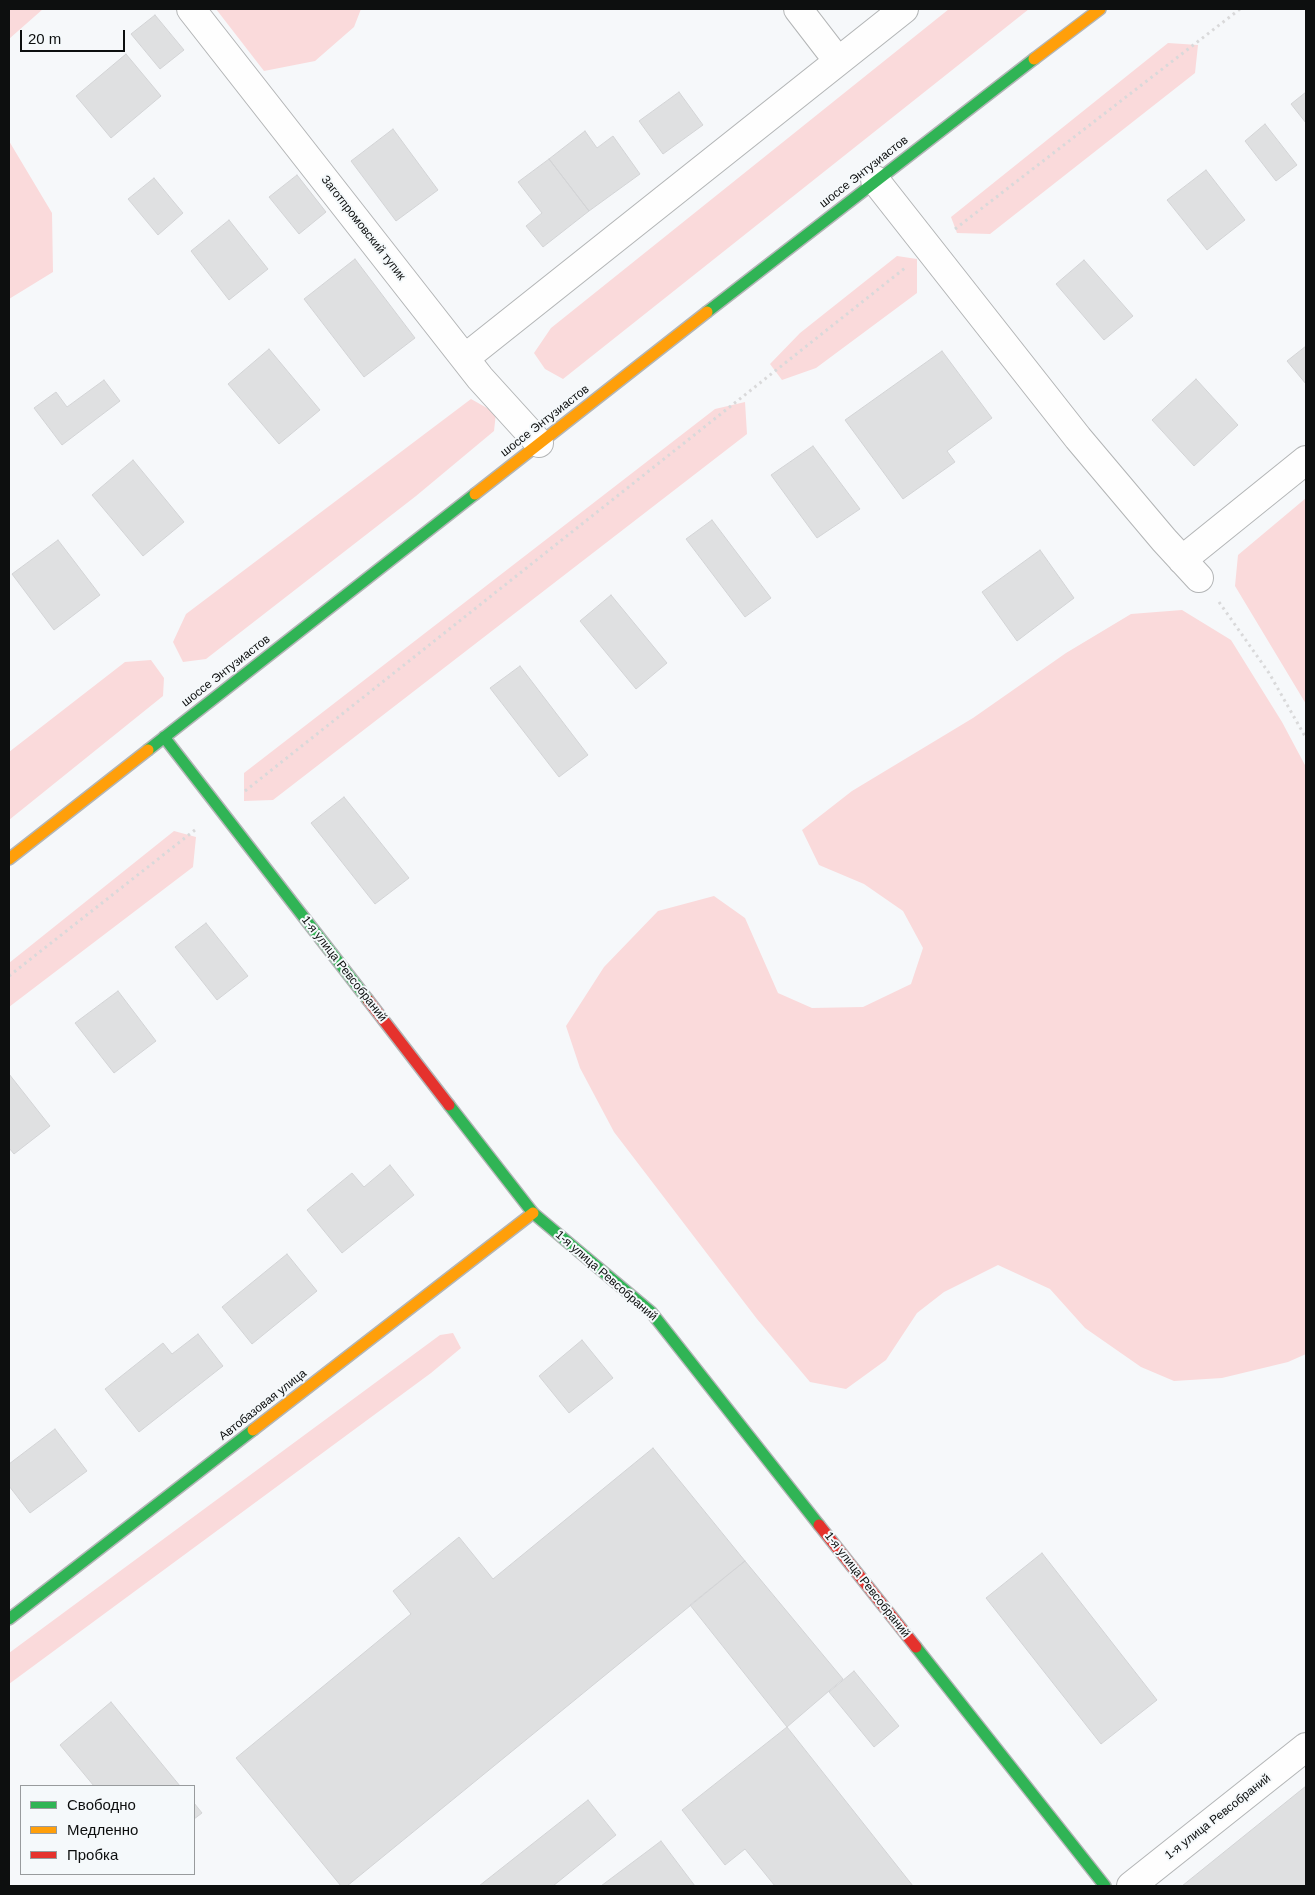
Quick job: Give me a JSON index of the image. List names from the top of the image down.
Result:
{
  "streets": {
    "street": [
      "шоссе Энтузиастов",
      "Заготпромовский тупик",
      "1-я улица Ревсобраний",
      "Автобазовая улица"
    ]
  },
  "crossings": [
    ["шоссе Энтузиастов", "Заготпромовский тупик"],
    ["шоссе Энтузиастов", "1-я улица Ревсобраний"],
    ["1-я улица Ревсобраний", "Автобазовая улица"]
  ],
  "legend": ["Свободно", "Медленно", "Пробка"],
  "scale_bar": "20 m"
}
